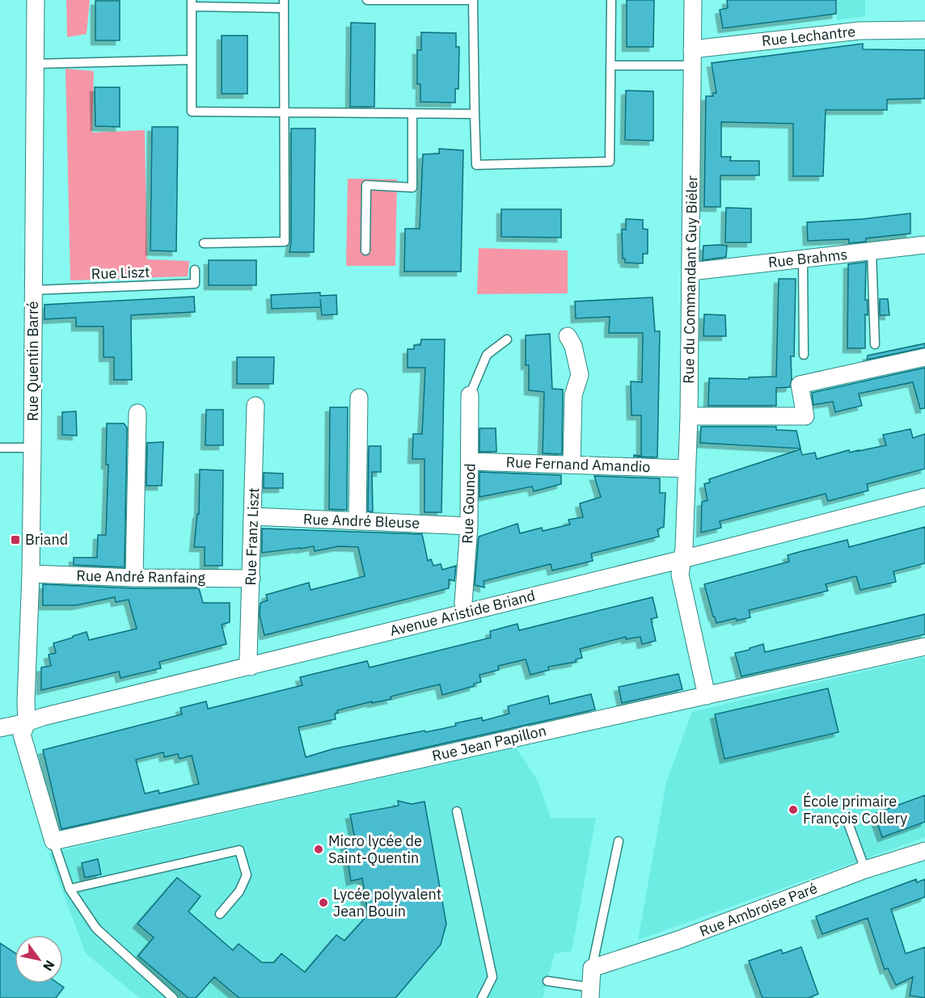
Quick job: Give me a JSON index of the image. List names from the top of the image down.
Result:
{
  "streets": {
    "street": [
      "Rue Lechantre",
      "Rue Brahms",
      "Rue du Commandant Guy Biéler",
      "Rue Quentin Barré",
      "Rue Fernand Amandio",
      "Rue Gounod",
      "Rue André Bleuse",
      "Rue Franz Liszt",
      "Rue André Ranfaing",
      "Avenue Aristide Briand",
      "Rue Jean Papillon",
      "Rue Ambroise Paré"
    ],
    "lane": ["Rue Liszt"]
  },
  "crossings": [
    ["Rue Lechantre", "Rue du Commandant Guy Biéler"],
    ["Rue Brahms", "Rue du Commandant Guy Biéler"],
    ["Rue Liszt", "Rue Quentin Barré"],
    ["Rue du Commandant Guy Biéler", "Rue Fernand Amandio"],
    ["Rue du Commandant Guy Biéler", "Avenue Aristide Briand"],
    ["Rue du Commandant Guy Biéler", "Rue Jean Papillon"],
    ["Rue Quentin Barré", "Rue André Ranfaing"],
    ["Rue Quentin Barré", "Avenue Aristide Briand"],
    ["Rue Quentin Barré", "Rue Jean Papillon"],
    ["Rue Fernand Amandio", "Rue Gounod"],
    ["Rue Gounod", "Rue André Bleuse"],
    ["Rue Gounod", "Avenue Aristide Briand"],
    ["Rue André Bleuse", "Rue Franz Liszt"],
    ["Rue Franz Liszt", "Rue André Ranfaing"],
    ["Rue Franz Liszt", "Avenue Aristide Briand"]
  ],
  "places": {
    "transit": ["Briand"],
    "other": ["École primaire François Collery", "Micro lycée de Saint-Quentin", "Lycée polyvalent Jean Bouin"]
  },
  "north": "bottom right"
}
